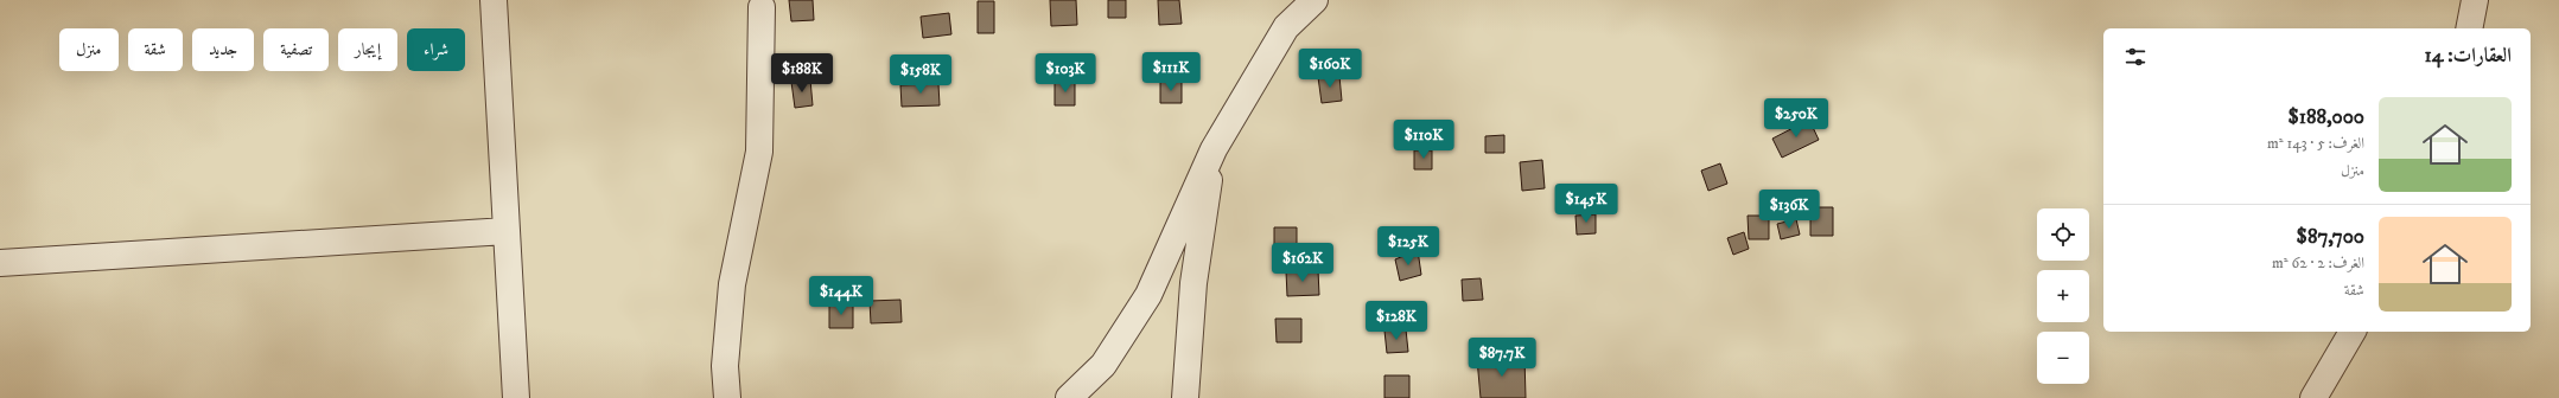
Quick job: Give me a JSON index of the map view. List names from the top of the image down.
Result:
{
  "page": {
    "chip": [
      "شراء",
      "إيجار",
      "تصفية",
      "جديد",
      "شقة",
      "منزل"
    ],
    "heading": "العقارات: 14",
    "price": [
      "$160K",
      "$111K",
      "$188K",
      "$103K",
      "$158K",
      "$250K",
      "$110K",
      "$145K",
      "$136K",
      "$125K",
      "$162K",
      "$144K",
      "$128K",
      "$87.7K"
    ],
    "list": [
      {
        "name": "$188,000",
        "note": "الغرف: 5 · 143 m² · منزل"
      },
      {
        "name": "$87,700",
        "note": "الغرف: 2 · 62 m² · شقة"
      }
    ],
    "map_buttons": ["+", "−"]
  }
}
